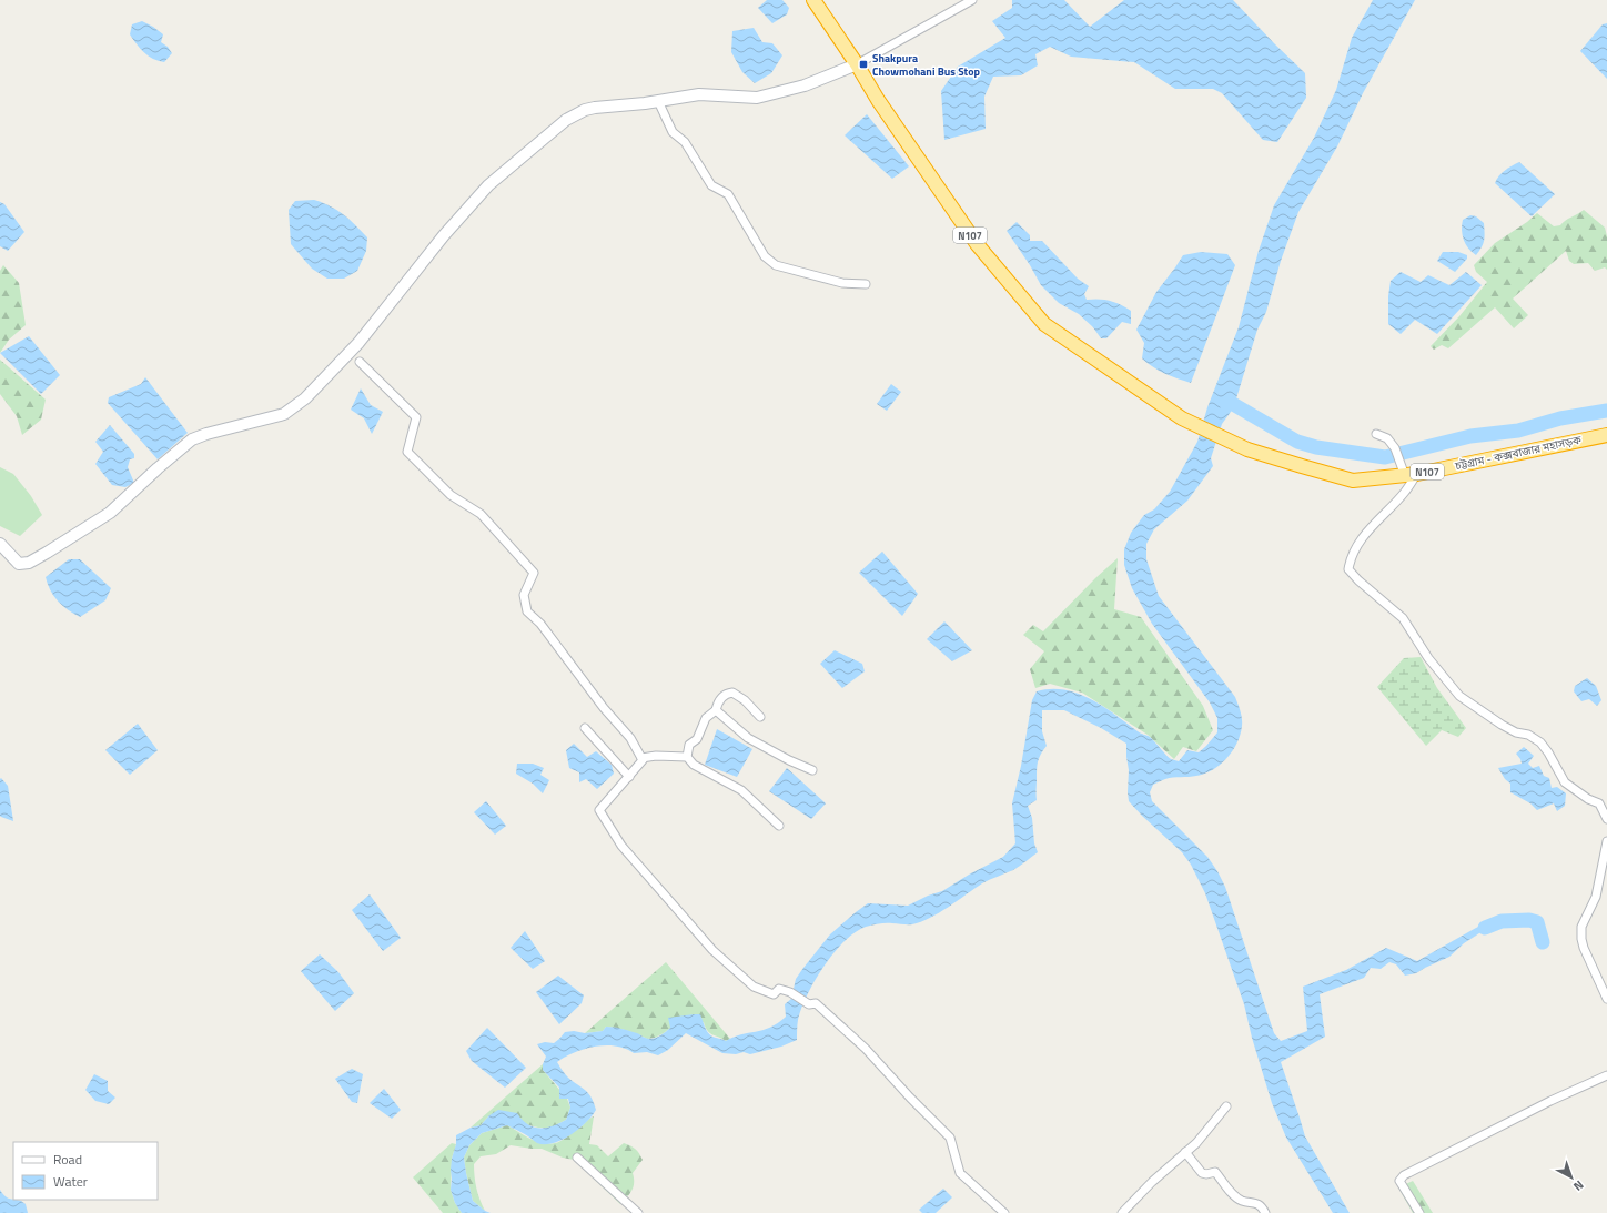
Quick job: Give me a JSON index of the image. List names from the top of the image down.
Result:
{
  "streets": {
    "highway": ["N107", "চট্টগ্রাম - কক্সবাজার মহাসড়ক"]
  },
  "crossings": [
    ["N107", "চট্টগ্রাম - কক্সবাজার মহাসড়ক"]
  ],
  "places": {
    "transit": ["Shakpura Chowmohani Bus Stop"]
  },
  "legend": ["Road", "Water"],
  "north": "bottom right"
}
